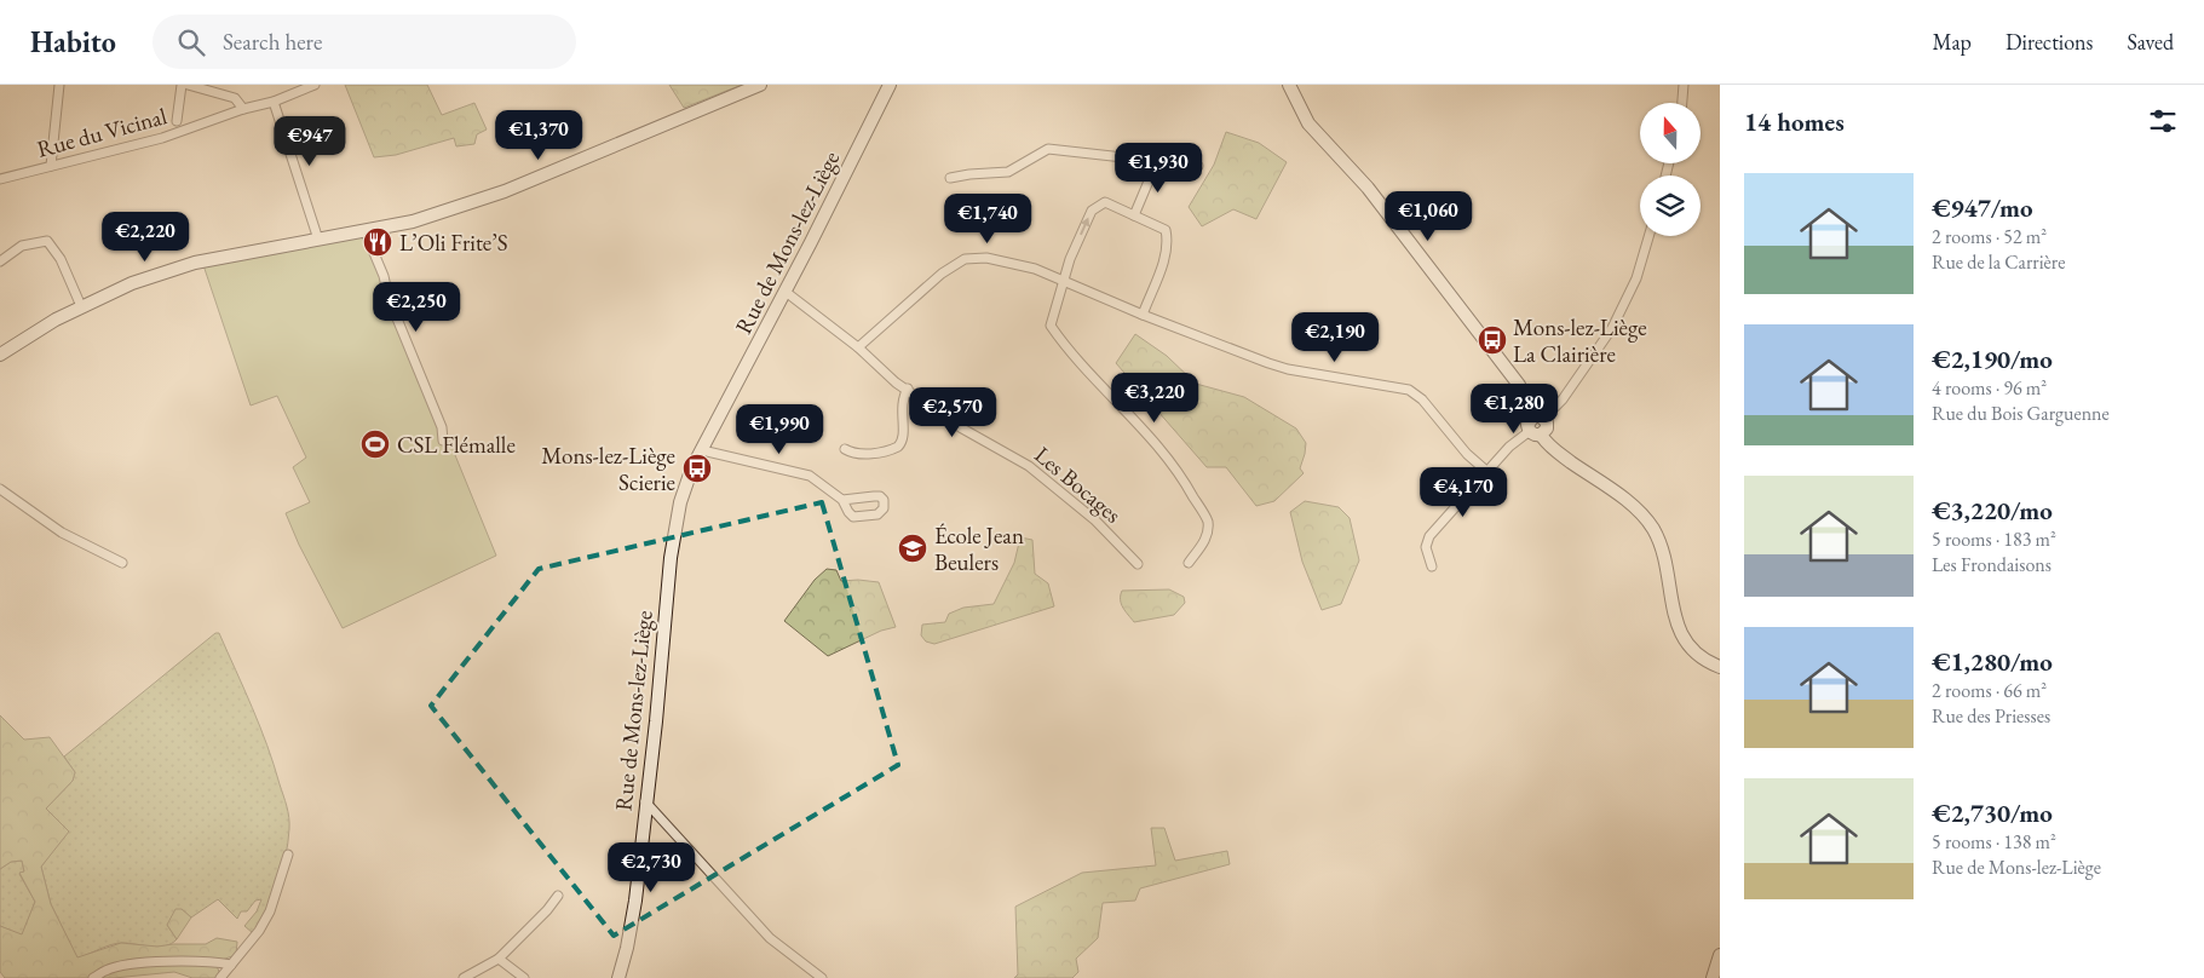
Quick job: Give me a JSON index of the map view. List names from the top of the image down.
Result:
{
  "streets": {
    "street": ["Rue du Vicinal", "Rue de Mons-lez-Liège", "Les Bocages"]
  },
  "crossings": [
    ["Rue de Mons-lez-Liège", "Les Bocages"]
  ],
  "places": {
    "restaurant": ["L’Oli Frite’S"],
    "bus stop": ["Mons-lez-Liège La Clairière", "Mons-lez-Liège Scierie"],
    "sports": ["CSL Flémalle"],
    "school or university": ["École Jean Beulers"]
  },
  "north": "top",
  "page": {
    "header": "Habito",
    "search": "Search here",
    "nav": ["Map", "Directions", "Saved"],
    "heading": "14 homes",
    "price": [
      "€1,370",
      "€947",
      "€1,930",
      "€1,060",
      "€1,740",
      "€2,220",
      "€2,250",
      "€2,190",
      "€3,220",
      "€1,280",
      "€2,570",
      "€1,990",
      "€4,170",
      "€2,730"
    ],
    "list": [
      {
        "name": "€947/mo",
        "note": "2 rooms · 52 m² · Rue de la Carrière"
      },
      {
        "name": "€2,190/mo",
        "note": "4 rooms · 96 m² · Rue du Bois Garguenne"
      },
      {
        "name": "€3,220/mo",
        "note": "5 rooms · 183 m² · Les Frondaisons"
      },
      {
        "name": "€1,280/mo",
        "note": "2 rooms · 66 m² · Rue des Priesses"
      },
      {
        "name": "€2,730/mo",
        "note": "5 rooms · 138 m² · Rue de Mons-lez-Liège"
      }
    ]
  }
}
